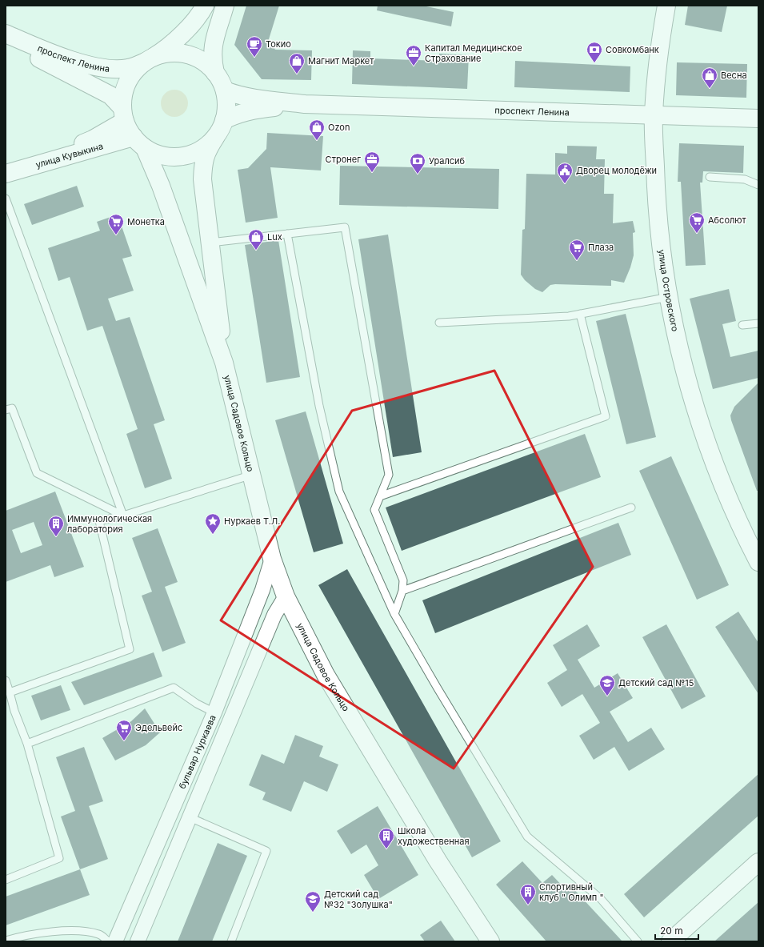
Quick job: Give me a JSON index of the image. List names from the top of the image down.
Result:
{
  "streets": {
    "main road": [
      "проспект Ленина",
      "улица Кувыкина",
      "улица Островского",
      "улица Садовое Кольцо"
    ],
    "street": ["бульвар Нуркаева"]
  },
  "crossings": [
    ["проспект Ленина", "улица Кувыкина"],
    ["проспект Ленина", "улица Островского"],
    ["проспект Ленина", "улица Садовое Кольцо"],
    ["улица Кувыкина", "улица Садовое Кольцо"],
    ["улица Садовое Кольцо", "бульвар Нуркаева"]
  ],
  "places": {
    "cafe": ["Токио"],
    "bank": ["Совкомбанк", "Уралсиб"],
    "office": ["Капитал Медицинское Страхование", "Стронег"],
    "shop": [
      "Магнит Маркет",
      "Весна",
      "Ozon",
      "Lux"
    ],
    "public building": ["Дворец молодёжи"],
    "supermarket": [
      "Абсолют",
      "Монетка",
      "Плаза",
      "Эдельвейс"
    ],
    "place": ["Нуркаев Т.Л."],
    "building": ["Иммунологическая лаборатория", "Школа художественная", "Спортивный клуб \" Олимп \""],
    "school or university": ["Детский сад №15", "Детский сад №32 \"Золушка\""]
  },
  "scale_bar": "20 m"
}
